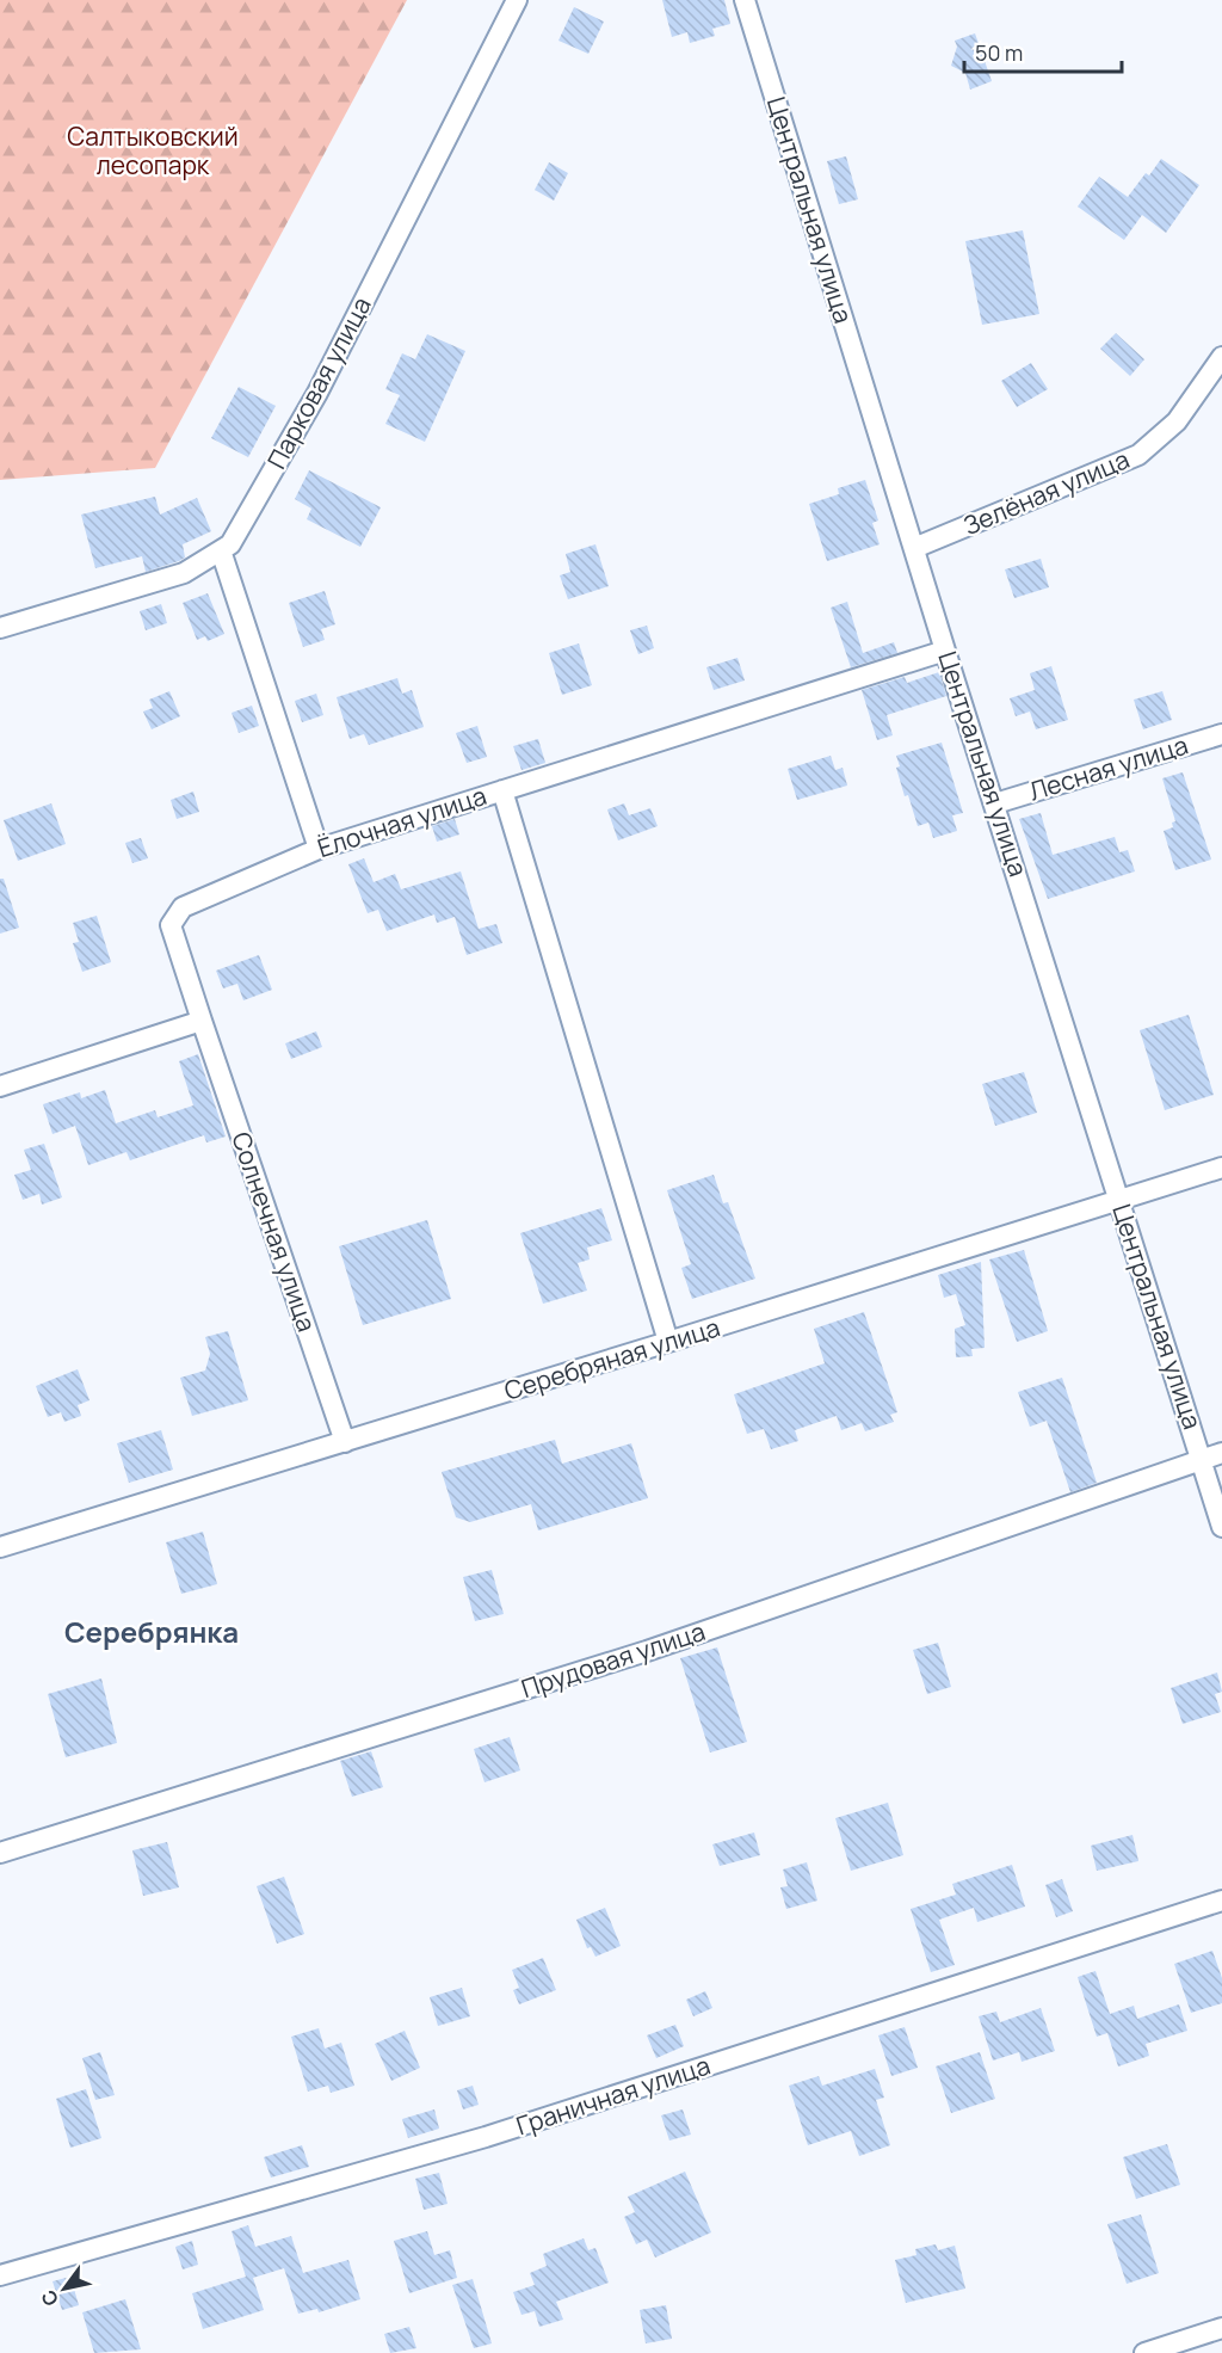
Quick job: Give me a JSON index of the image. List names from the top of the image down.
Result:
{
  "streets": {
    "street": [
      "Центральная улица",
      "Парковая улица",
      "Зелёная улица",
      "Лесная улица",
      "Ёлочная улица",
      "Солнечная улица",
      "Серебряная улица",
      "Прудовая улица",
      "Граничная улица"
    ]
  },
  "crossings": [
    ["Центральная улица", "Зелёная улица"],
    ["Центральная улица", "Лесная улица"],
    ["Центральная улица", "Ёлочная улица"],
    ["Центральная улица", "Серебряная улица"],
    ["Центральная улица", "Прудовая улица"],
    ["Ёлочная улица", "Солнечная улица"],
    ["Солнечная улица", "Серебряная улица"]
  ],
  "districts": ["Серебрянка"],
  "parks": ["Салтыковский лесопарк"],
  "scale_bar": "50 m",
  "north": "bottom left"
}
